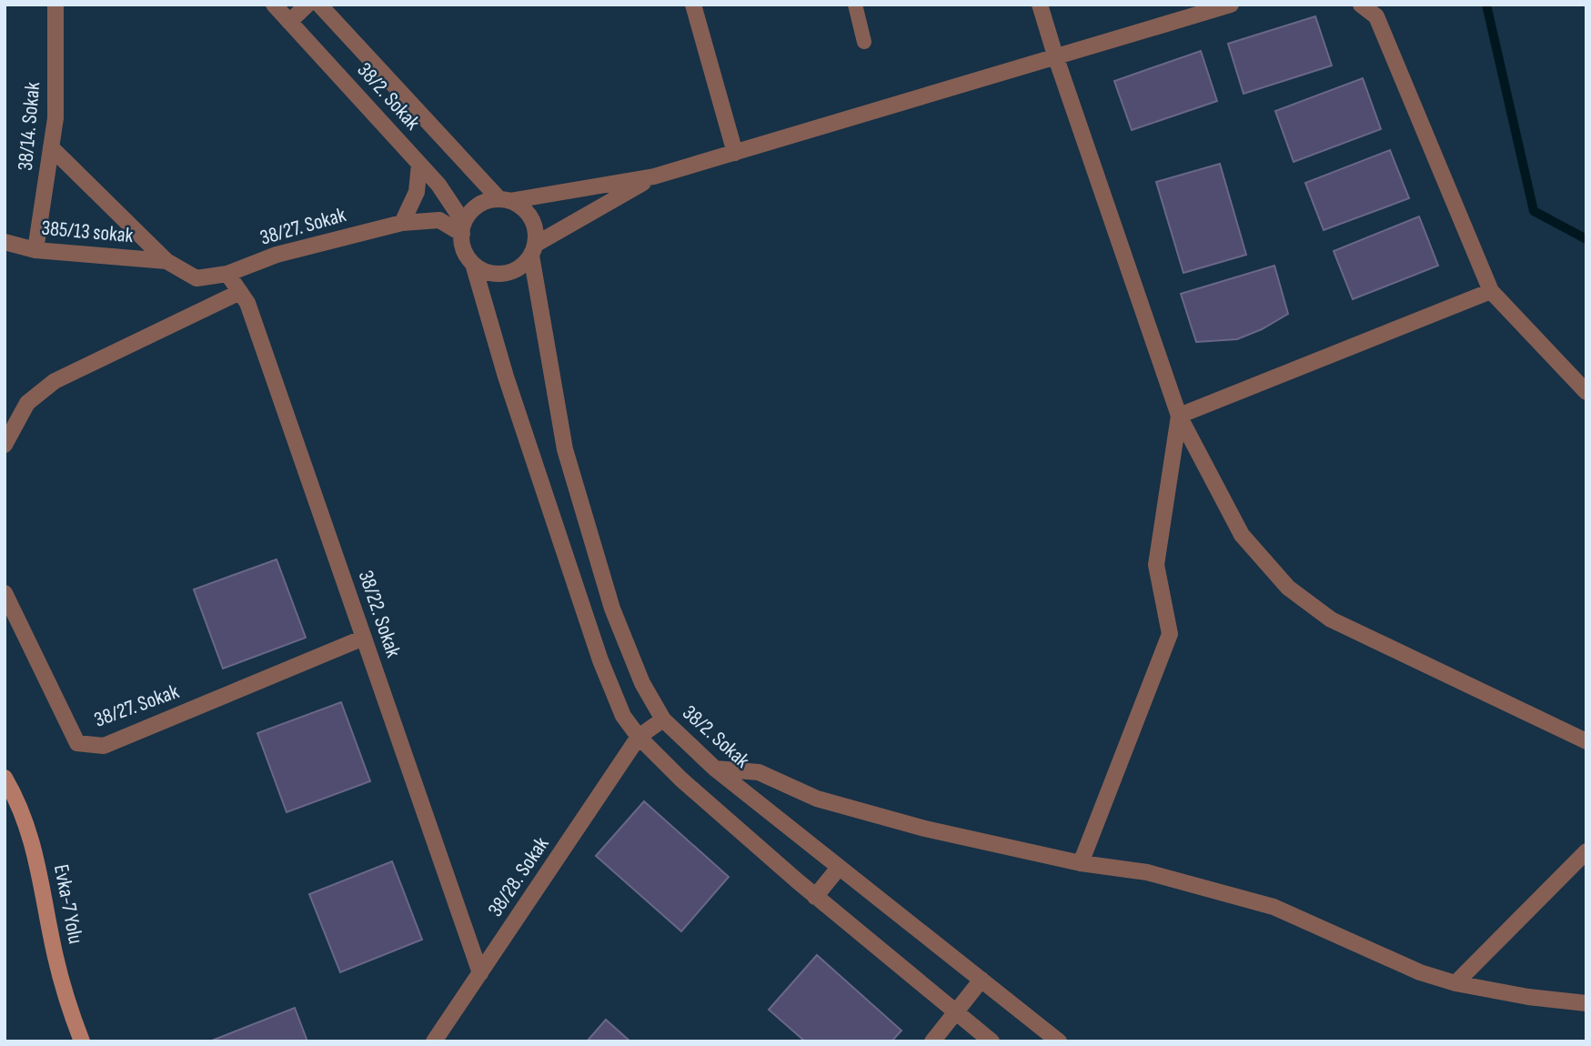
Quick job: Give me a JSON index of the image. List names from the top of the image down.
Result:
{
  "streets": {
    "street": [
      "38/2. Sokak",
      "38/14. Sokak",
      "38/27. Sokak",
      "385/13 sokak",
      "38/22. Sokak",
      "38/28. Sokak",
      "Evka-7 Yolu"
    ]
  },
  "crossings": [
    ["38/2. Sokak", "38/27. Sokak"],
    ["38/14. Sokak", "38/27. Sokak"],
    ["38/14. Sokak", "385/13 sokak"],
    ["38/27. Sokak", "385/13 sokak"],
    ["38/27. Sokak", "38/22. Sokak"],
    ["38/22. Sokak", "38/28. Sokak"]
  ]
}
